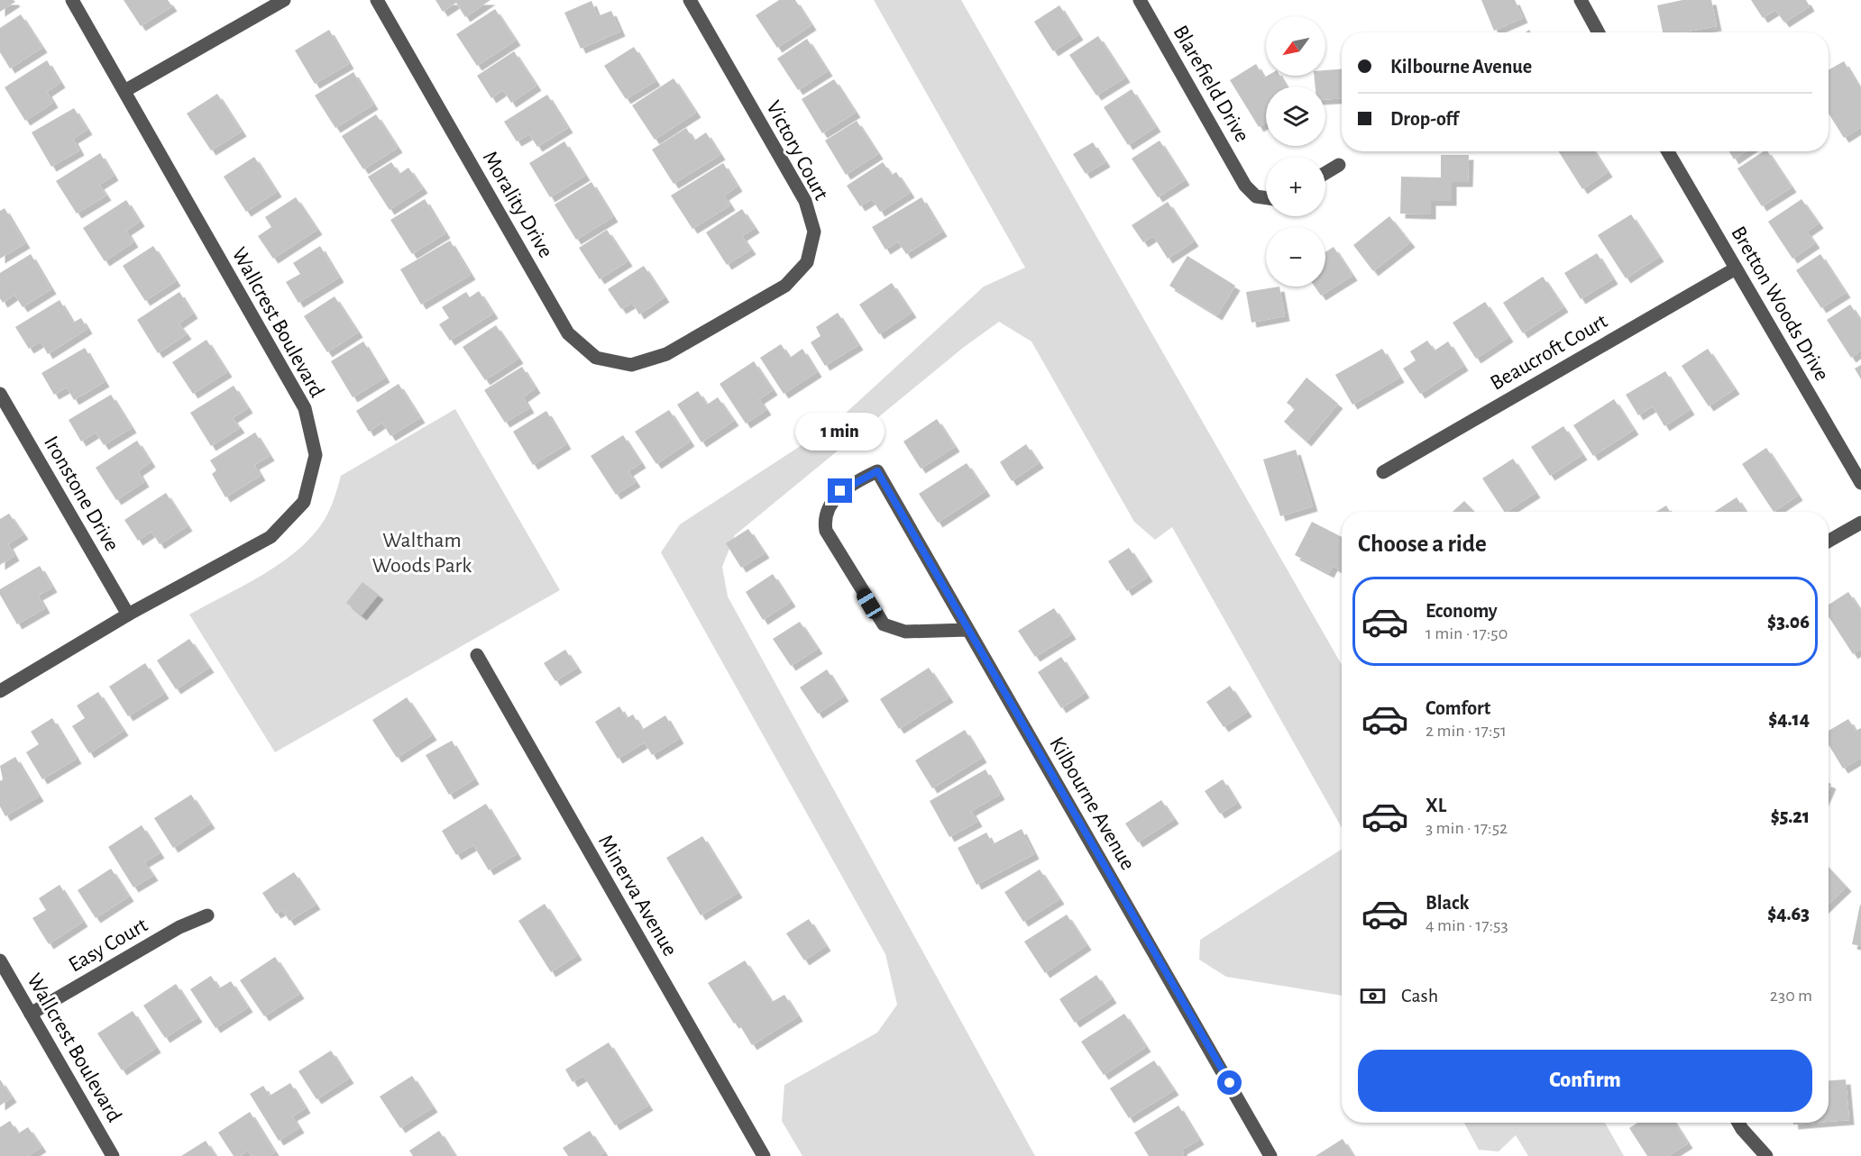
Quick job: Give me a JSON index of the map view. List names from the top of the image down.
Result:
{
  "streets": {
    "street": [
      "Blarefield Drive",
      "Victory Court",
      "Morality Drive",
      "Bretton Woods Drive",
      "Wallcrest Boulevard",
      "Beaucroft Court",
      "Ironstone Drive",
      "Kilbourne Avenue",
      "Minerva Avenue",
      "Easy Court"
    ]
  },
  "crossings": [
    ["Victory Court", "Morality Drive"],
    ["Bretton Woods Drive", "Beaucroft Court"],
    ["Wallcrest Boulevard", "Ironstone Drive"],
    ["Wallcrest Boulevard", "Easy Court"]
  ],
  "parks": ["Waltham Woods Park"],
  "north": "bottom left",
  "page": {
    "map_buttons": ["+", "−"],
    "banner": ["Kilbourne Avenue", "Drop-off"],
    "bubble": "1 min",
    "heading": "Choose a ride",
    "list": [
      {
        "name": "Economy",
        "note": "1 min · 17:50",
        "value": "$3.06"
      },
      {
        "name": "Comfort",
        "note": "2 min · 17:51",
        "value": "$4.14"
      },
      {
        "name": "XL",
        "note": "3 min · 17:52",
        "value": "$5.21"
      },
      {
        "name": "Black",
        "note": "4 min · 17:53",
        "value": "$4.63"
      }
    ],
    "pay": ["Cash", "230 m"],
    "buttons": "Confirm"
  }
}
